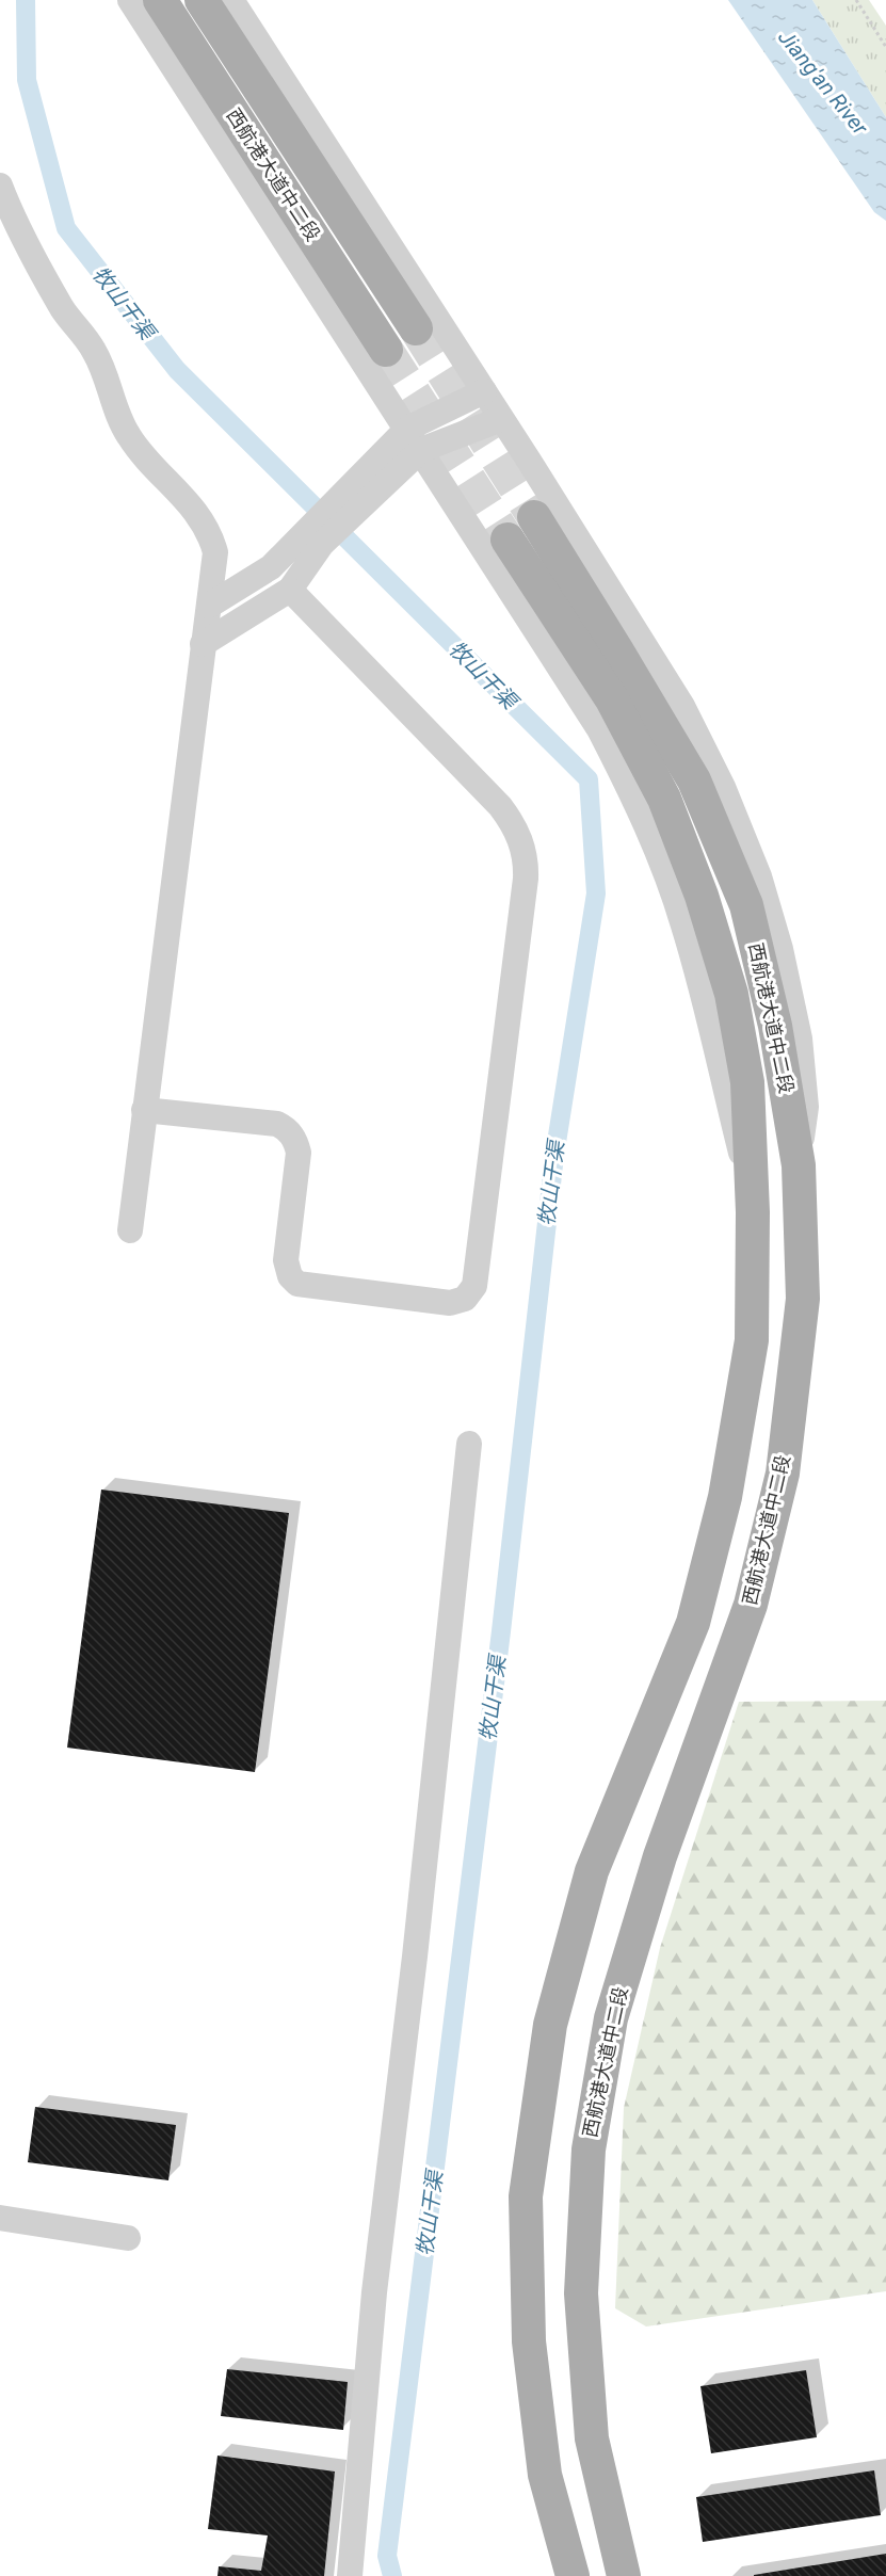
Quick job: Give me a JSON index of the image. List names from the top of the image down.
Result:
{
  "streets": {
    "main road": ["西航港大道中二段"]
  },
  "water": ["Jiang'an River", "牧山干渠"]
}
